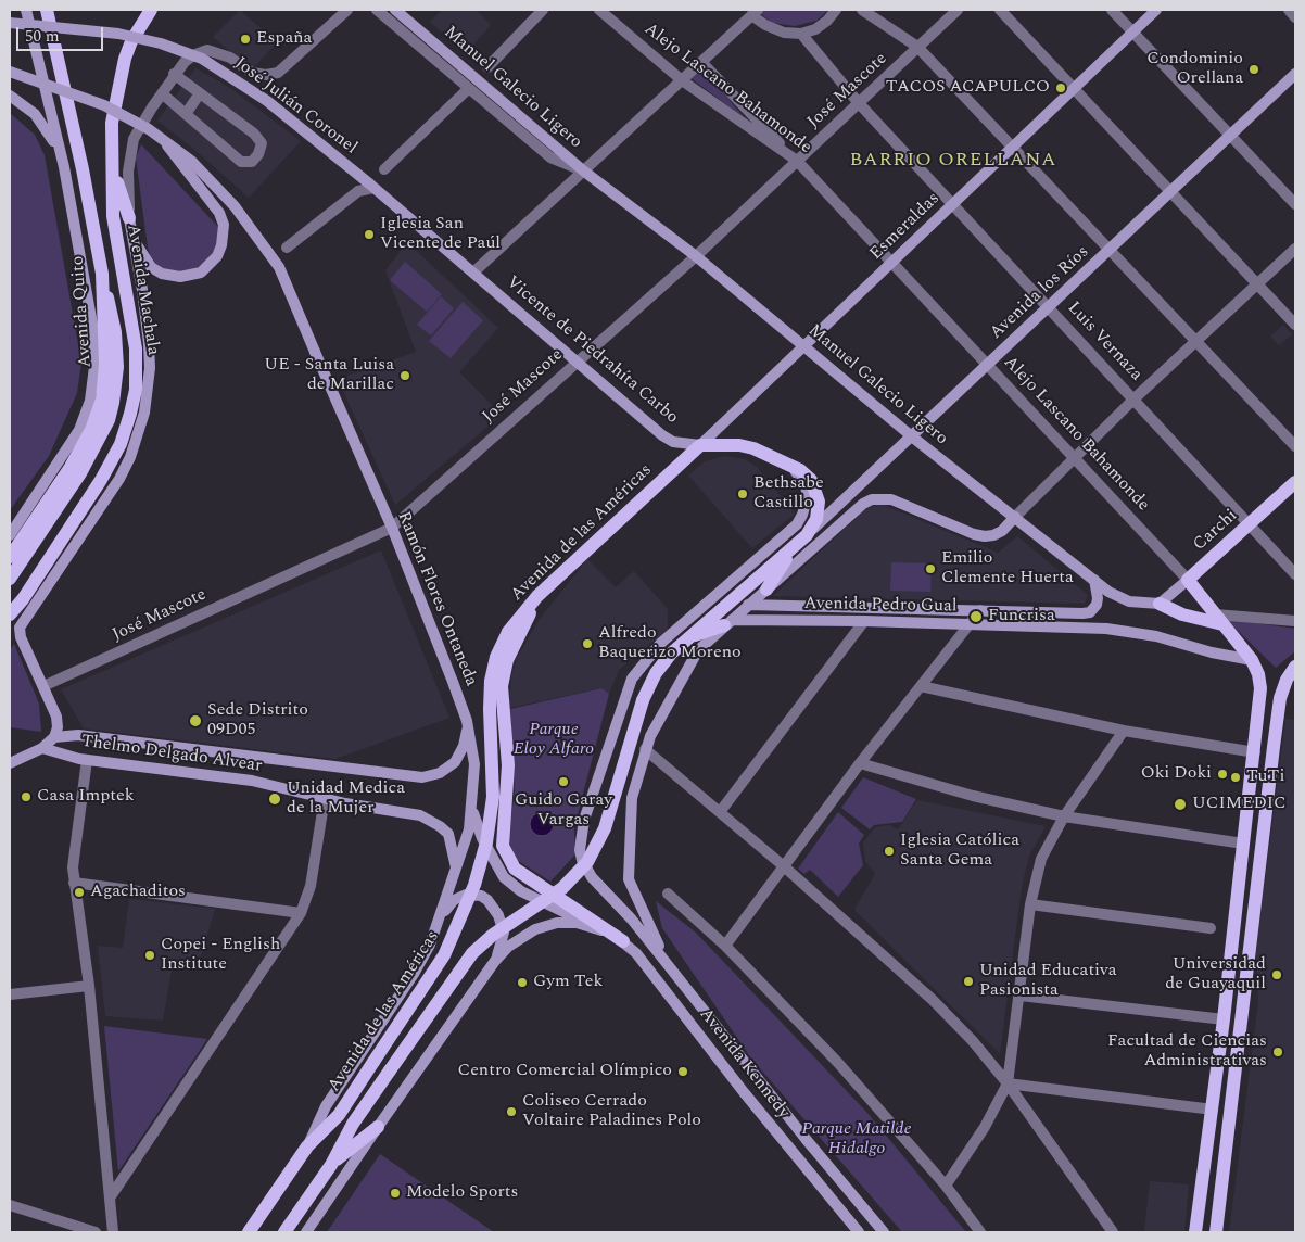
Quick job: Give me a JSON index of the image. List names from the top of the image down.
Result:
{
  "streets": {
    "main road": [
      "Manuel Galecio Ligero",
      "José Julián Coronel",
      "Esmeraldas",
      "Avenida Machala",
      "Avenida los Ríos",
      "Avenida Quito",
      "Vicente de Piedrahíta Carbo",
      "Carchi",
      "Avenida de las Américas",
      "Ramón Flores Ontaneda",
      "Avenida Pedro Gual",
      "Thelmo Delgado Alvear",
      "Avenida Kennedy"
    ],
    "street": ["Alejo Lascano Bahamonde", "José Mascote", "Luis Vernaza"]
  },
  "crossings": [
    ["Manuel Galecio Ligero", "José Mascote"],
    ["Manuel Galecio Ligero", "Esmeraldas"],
    ["Manuel Galecio Ligero", "Avenida los Ríos"],
    ["Manuel Galecio Ligero", "Carchi"],
    ["Manuel Galecio Ligero", "Avenida Pedro Gual"],
    ["Alejo Lascano Bahamonde", "José Mascote"],
    ["Alejo Lascano Bahamonde", "Esmeraldas"],
    ["Alejo Lascano Bahamonde", "Avenida los Ríos"],
    ["Alejo Lascano Bahamonde", "Carchi"],
    ["José Mascote", "Avenida Machala"],
    ["José Mascote", "Luis Vernaza"],
    ["José Mascote", "Vicente de Piedrahíta Carbo"],
    ["José Mascote", "Ramón Flores Ontaneda"],
    ["José Julián Coronel", "Vicente de Piedrahíta Carbo"],
    ["Esmeraldas", "Luis Vernaza"],
    ["Esmeraldas", "Vicente de Piedrahíta Carbo"],
    ["Esmeraldas", "Avenida de las Américas"],
    ["Avenida Machala", "Thelmo Delgado Alvear"],
    ["Avenida los Ríos", "Luis Vernaza"],
    ["Avenida los Ríos", "Avenida de las Américas"],
    ["Luis Vernaza", "Carchi"],
    ["Vicente de Piedrahíta Carbo", "Avenida de las Américas"],
    ["Vicente de Piedrahíta Carbo", "Avenida Kennedy"],
    ["Ramón Flores Ontaneda", "Thelmo Delgado Alvear"]
  ],
  "districts": ["BARRIO ORELLANA"],
  "parks": ["Parque Eloy Alfaro", "Parque Matilde Hidalgo"],
  "places": [
    "España",
    "Condominio Orellana",
    "TACOS ACAPULCO",
    "Iglesia San Vicente de Paúl",
    "UE - Santa Luisa de Marillac",
    "Bethsabe Castillo",
    "Emilio Clemente Huerta",
    "Funcrisa",
    "Alfredo Baquerizo Moreno",
    "Sede Distrito 09D05",
    "Oki Doki",
    "TuTi",
    "Guido Garay Vargas",
    "Casa Imptek",
    "Unidad Medica de la Mujer",
    "UCIMEDIC",
    "Iglesia Católica Santa Gema",
    "Agachaditos",
    "Copei - English Institute",
    "Universidad de Guayaquil",
    "Unidad Educativa Pasionista",
    "Gym Tek",
    "Facultad de Ciencias Administrativas",
    "Centro Comercial Olímpico",
    "Coliseo Cerrado Voltaire Paladines Polo",
    "Modelo Sports"
  ],
  "scale_bar": "50 m"
}
